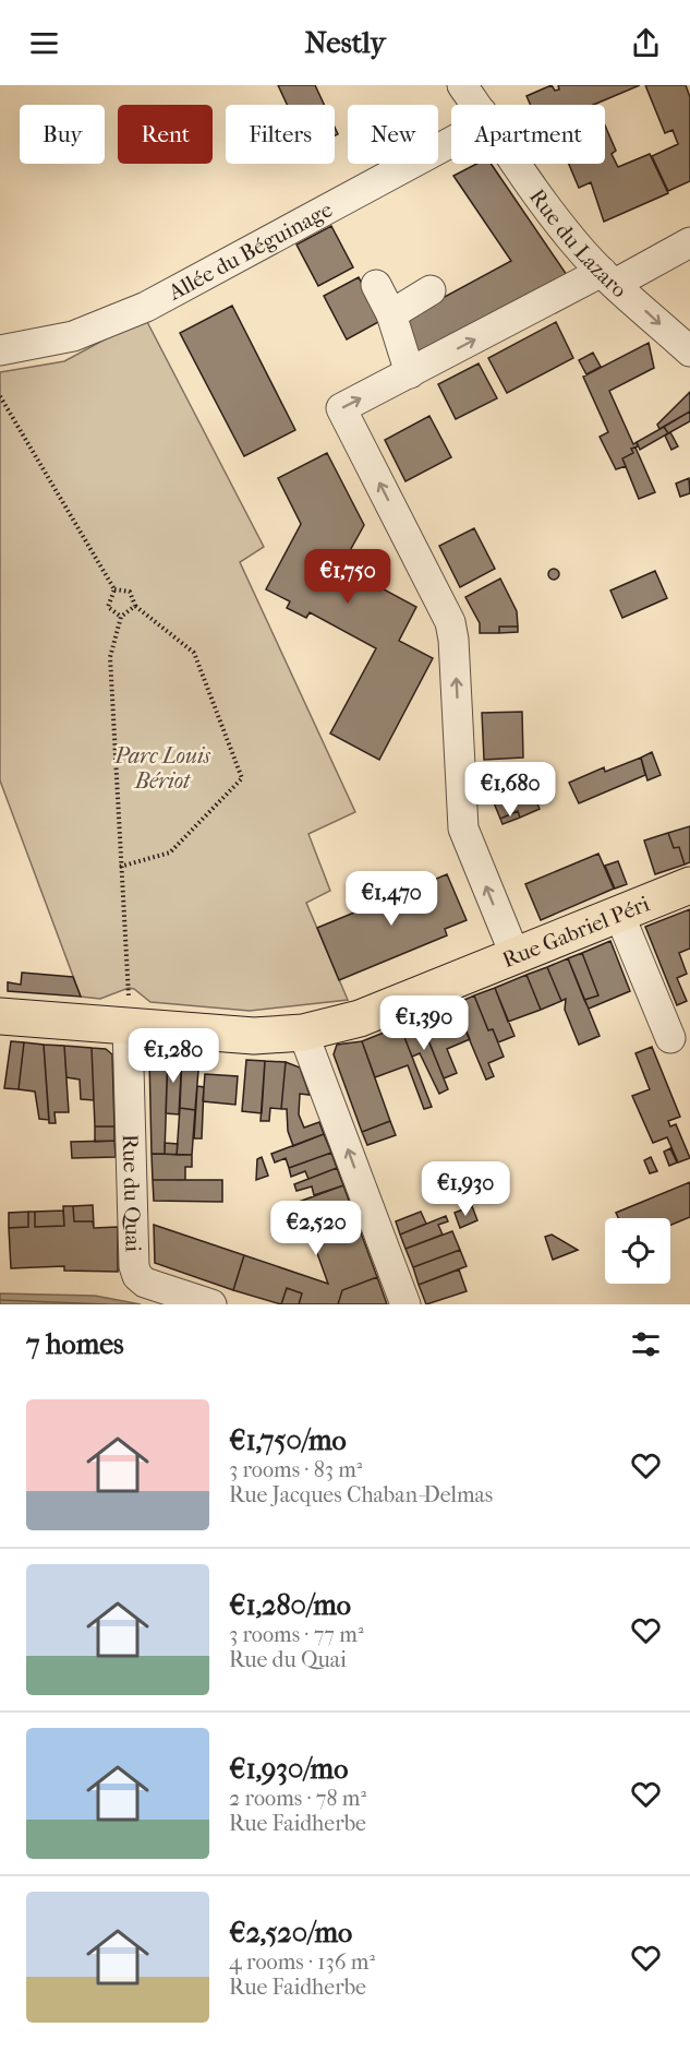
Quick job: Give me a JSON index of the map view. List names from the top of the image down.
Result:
{
  "streets": {
    "main road": ["Rue Gabriel Péri"],
    "street": ["Rue du Lazaro", "Allée du Béguinage", "Rue du Quai"]
  },
  "crossings": [
    ["Rue Gabriel Péri", "Rue du Quai"]
  ],
  "one_way": ["Rue du Lazaro"],
  "parks": ["Parc Louis Bériot"],
  "page": {
    "header": "Nestly",
    "chip": [
      "Buy",
      "Rent",
      "Filters",
      "New",
      "Apartment"
    ],
    "price": [
      "€1,750",
      "€1,680",
      "€1,470",
      "€1,390",
      "€1,280",
      "€1,930",
      "€2,520"
    ],
    "heading": "7 homes",
    "list": [
      {
        "name": "€1,750/mo",
        "note": "3 rooms · 83 m² · Rue Jacques Chaban-Delmas"
      },
      {
        "name": "€1,280/mo",
        "note": "3 rooms · 77 m² · Rue du Quai"
      },
      {
        "name": "€1,930/mo",
        "note": "2 rooms · 78 m² · Rue Faidherbe"
      },
      {
        "name": "€2,520/mo",
        "note": "4 rooms · 136 m² · Rue Faidherbe"
      }
    ]
  }
}
